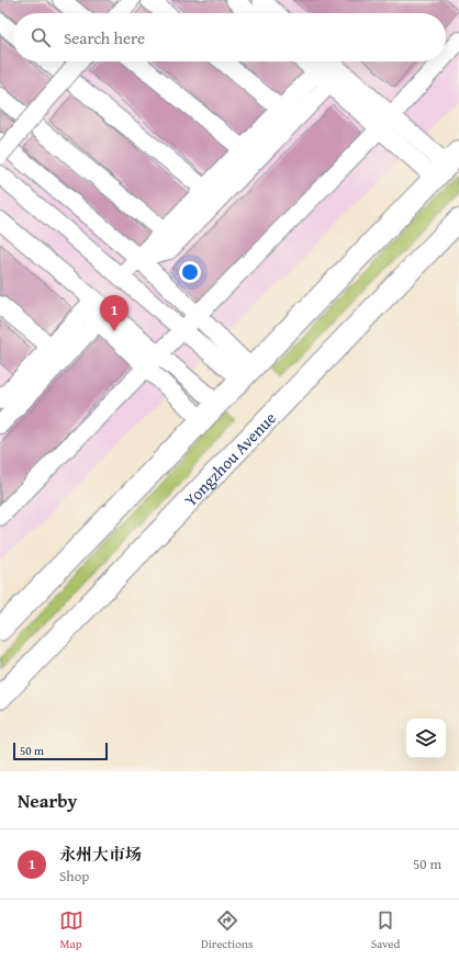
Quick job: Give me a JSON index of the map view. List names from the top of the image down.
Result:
{
  "streets": {
    "main road": ["Yongzhou Avenue"]
  },
  "scale_bar": "50 m",
  "page": {
    "search": "Search here",
    "pins": "1",
    "scale": "50 m",
    "heading": "Nearby",
    "list": [
      {
        "mark": "1",
        "name": "永州大市场",
        "note": "Shop",
        "value": "50 m"
      }
    ],
    "nav": ["Map", "Directions", "Saved"]
  }
}
